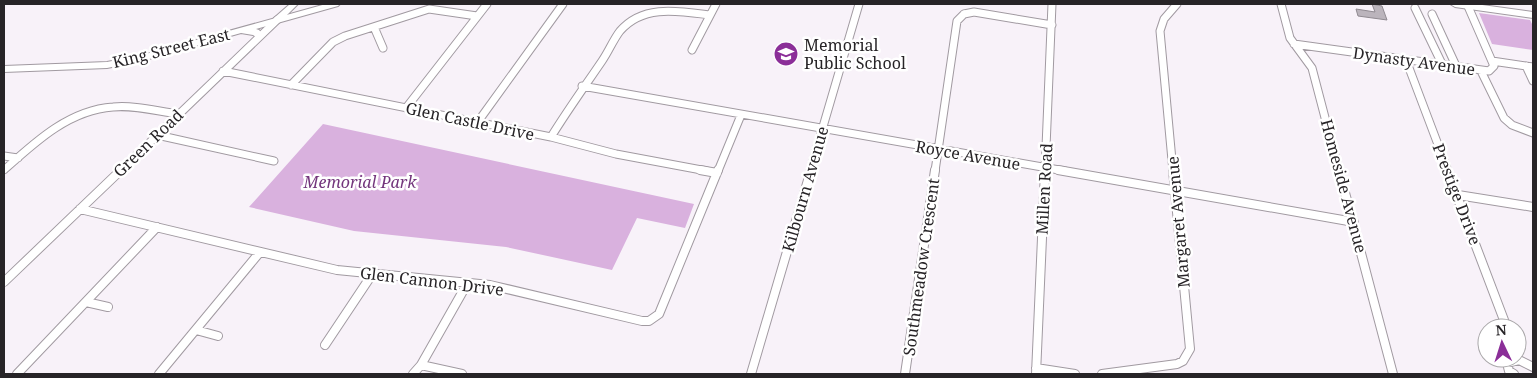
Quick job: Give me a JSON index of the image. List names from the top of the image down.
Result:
{
  "streets": {
    "main road": ["King Street East"],
    "street": [
      "Dynasty Avenue",
      "Glen Castle Drive",
      "Green Road",
      "Royce Avenue",
      "Homeside Avenue",
      "Kilbourn Avenue",
      "Millen Road",
      "Prestige Drive",
      "Margaret Avenue",
      "Southmeadow Crescent",
      "Glen Cannon Drive"
    ]
  },
  "crossings": [
    ["King Street East", "Green Road"],
    ["Dynasty Avenue", "Homeside Avenue"],
    ["Dynasty Avenue", "Prestige Drive"],
    ["Glen Castle Drive", "Green Road"],
    ["Glen Castle Drive", "Glen Cannon Drive"],
    ["Green Road", "Glen Cannon Drive"],
    ["Royce Avenue", "Homeside Avenue"],
    ["Royce Avenue", "Kilbourn Avenue"],
    ["Royce Avenue", "Millen Road"],
    ["Royce Avenue", "Margaret Avenue"],
    ["Royce Avenue", "Southmeadow Crescent"],
    ["Royce Avenue", "Glen Cannon Drive"],
    ["Millen Road", "Southmeadow Crescent"]
  ],
  "parks": ["Memorial Park"],
  "places": {
    "school or university": ["Memorial Public School"]
  },
  "north": "top"
}
